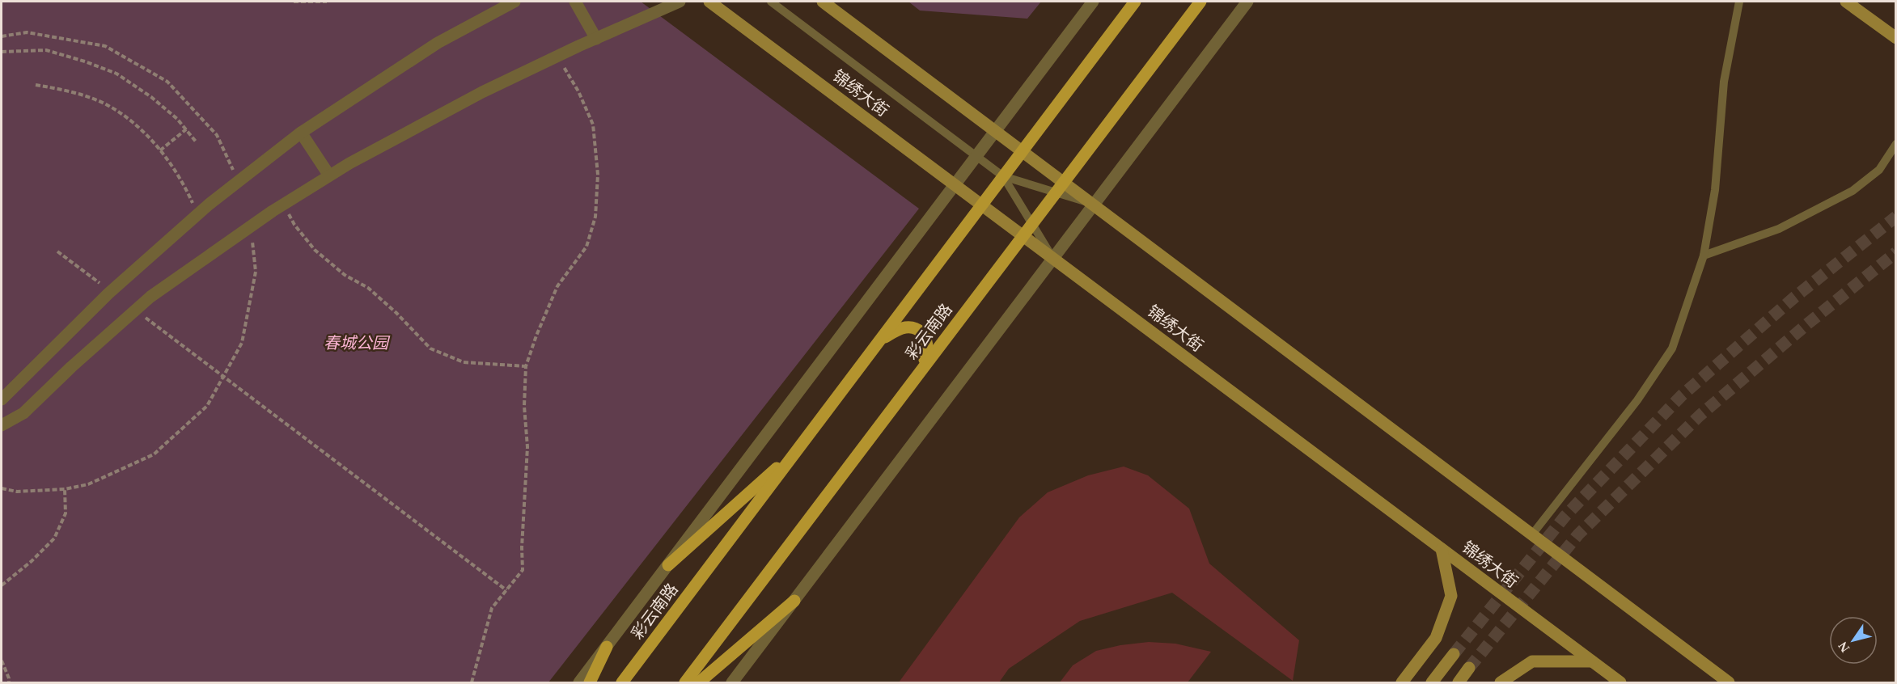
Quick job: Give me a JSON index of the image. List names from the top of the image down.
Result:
{
  "streets": {
    "main road": ["锦绣大街", "彩云南路"]
  },
  "crossings": [
    ["锦绣大街", "彩云南路"]
  ],
  "parks": ["春城公园"],
  "north": "bottom left"
}
